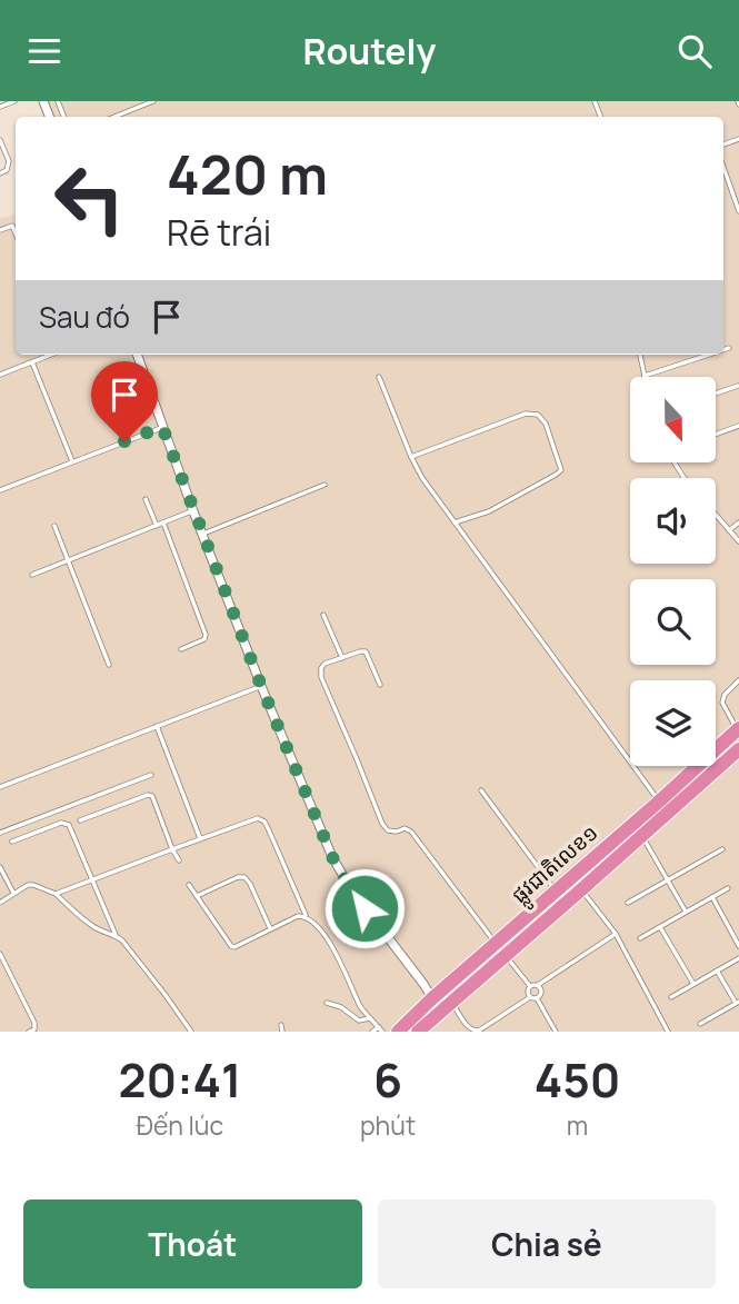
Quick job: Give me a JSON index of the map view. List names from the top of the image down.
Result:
{
  "streets": {
    "highway": ["ផ្លូវជាតិលេខ១"]
  },
  "north": "bottom",
  "page": {
    "header": "Routely",
    "turn": ["420 m", "Rẽ trái"],
    "then": "Sau đó",
    "eta": [
      "20:41",
      "Đến lúc",
      "6",
      "phút",
      "450",
      "m"
    ],
    "buttons": ["Thoát", "Chia sẻ"]
  }
}
